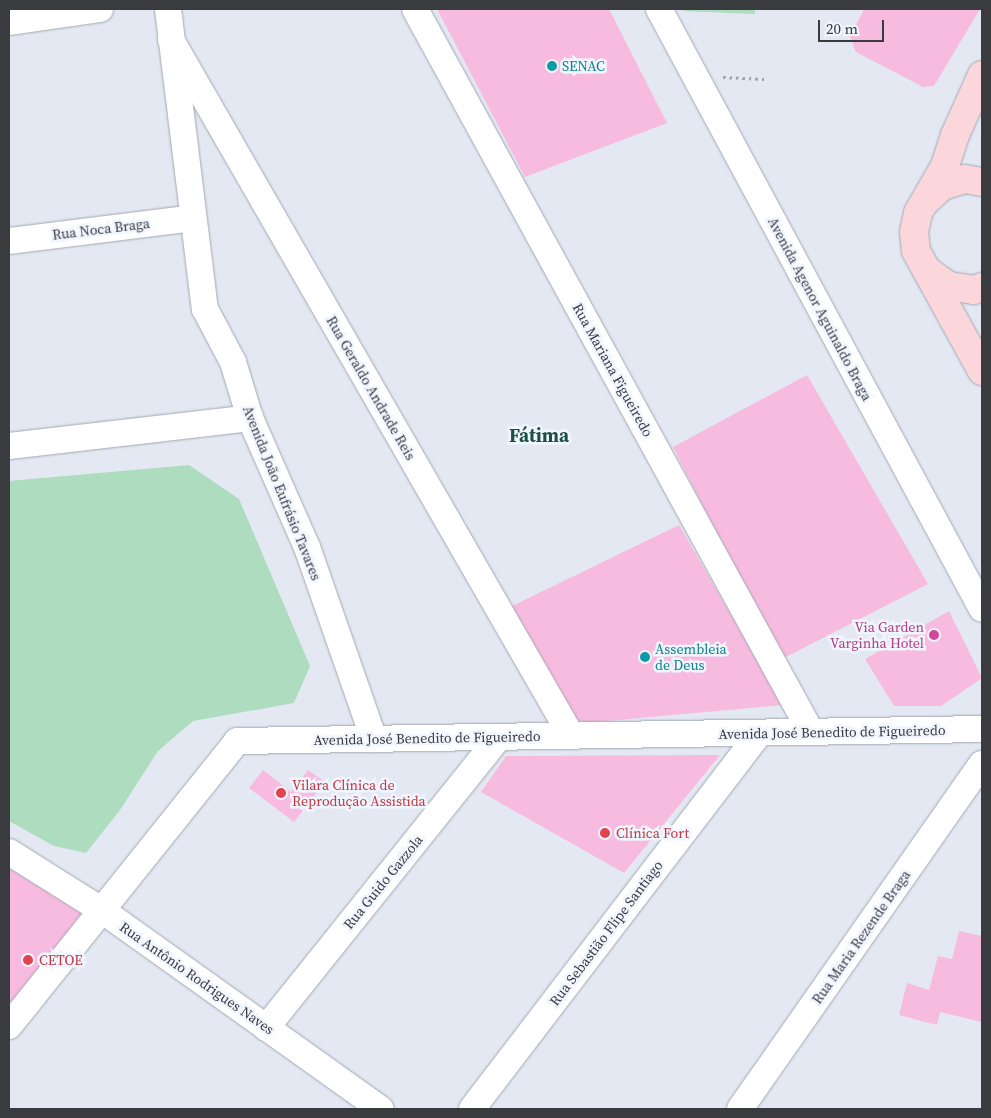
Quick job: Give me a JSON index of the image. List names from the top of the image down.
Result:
{
  "streets": {
    "street": [
      "Rua Noca Braga",
      "Avenida Agenor Aguinaldo Braga",
      "Rua Mariana Figueiredo",
      "Rua Geraldo Andrade Reis",
      "Avenida João Eufrásio Tavares",
      "Avenida José Benedito de Figueiredo",
      "Rua Guido Gazzola",
      "Rua Sebastião Flipe Santiago",
      "Rua Maria Rezende Braga",
      "Rua Antônio Rodrigues Naves"
    ]
  },
  "crossings": [
    ["Rua Noca Braga", "Avenida João Eufrásio Tavares"],
    ["Rua Mariana Figueiredo", "Avenida José Benedito de Figueiredo"],
    ["Rua Geraldo Andrade Reis", "Avenida João Eufrásio Tavares"],
    ["Rua Geraldo Andrade Reis", "Avenida José Benedito de Figueiredo"],
    ["Avenida João Eufrásio Tavares", "Avenida José Benedito de Figueiredo"],
    ["Avenida José Benedito de Figueiredo", "Rua Guido Gazzola"],
    ["Avenida José Benedito de Figueiredo", "Rua Sebastião Flipe Santiago"],
    ["Avenida José Benedito de Figueiredo", "Rua Antônio Rodrigues Naves"],
    ["Rua Guido Gazzola", "Rua Antônio Rodrigues Naves"]
  ],
  "districts": ["Fátima"],
  "places": [
    "SENAC",
    "Via Garden Varginha Hotel",
    "Assembleia de Deus",
    "Vilara Clínica de Reprodução Assistida",
    "Clínica Fort",
    "CETOE"
  ],
  "scale_bar": "20 m"
}
